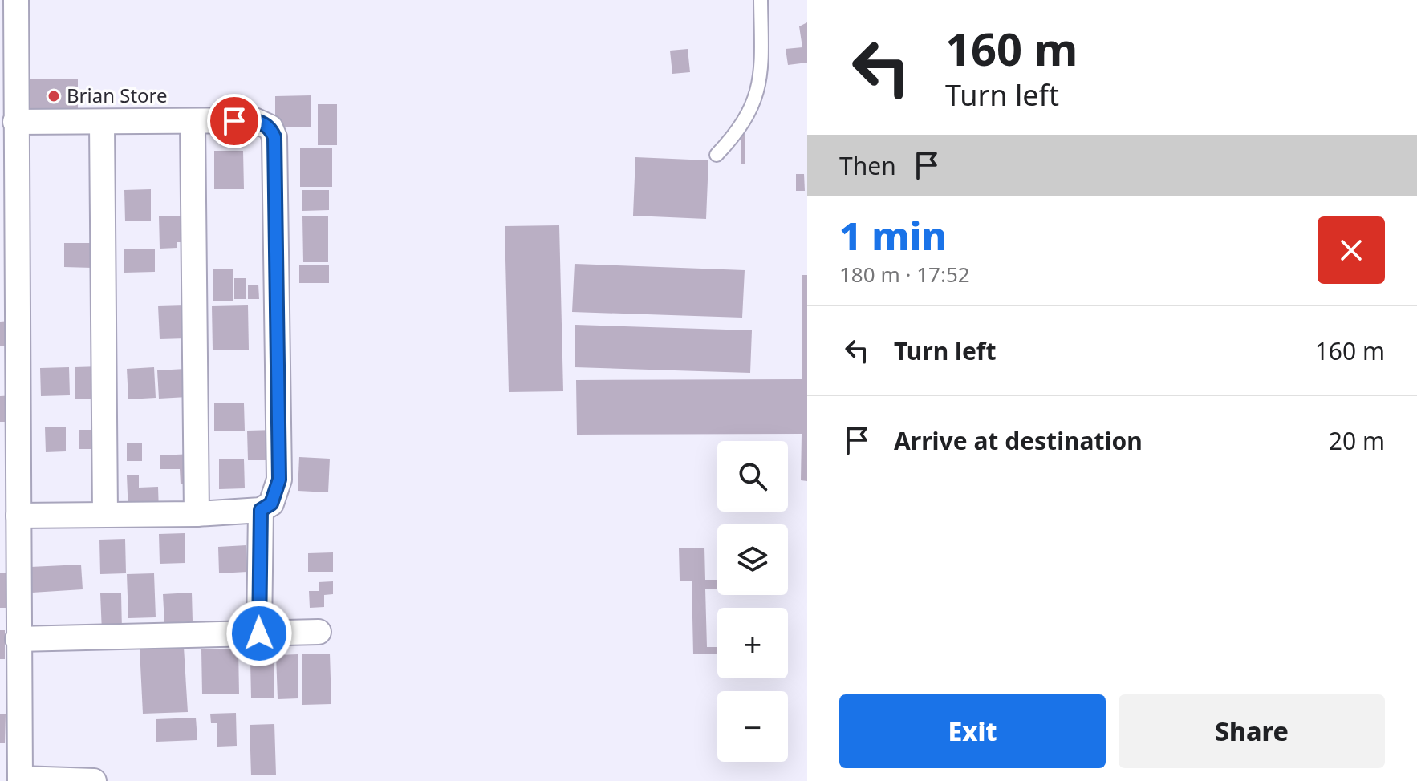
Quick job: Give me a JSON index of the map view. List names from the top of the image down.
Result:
{
  "places": ["Brian Store"],
  "page": {
    "turn": ["160 m", "Turn left"],
    "then": "Then",
    "heading": ["1 min", "180 m · 17:52"],
    "list": [
      {
        "name": "Turn left",
        "value": "160 m"
      },
      {
        "name": "Arrive at destination",
        "value": "20 m"
      }
    ],
    "map_buttons": ["+", "−"],
    "buttons": ["Exit", "Share"]
  }
}
